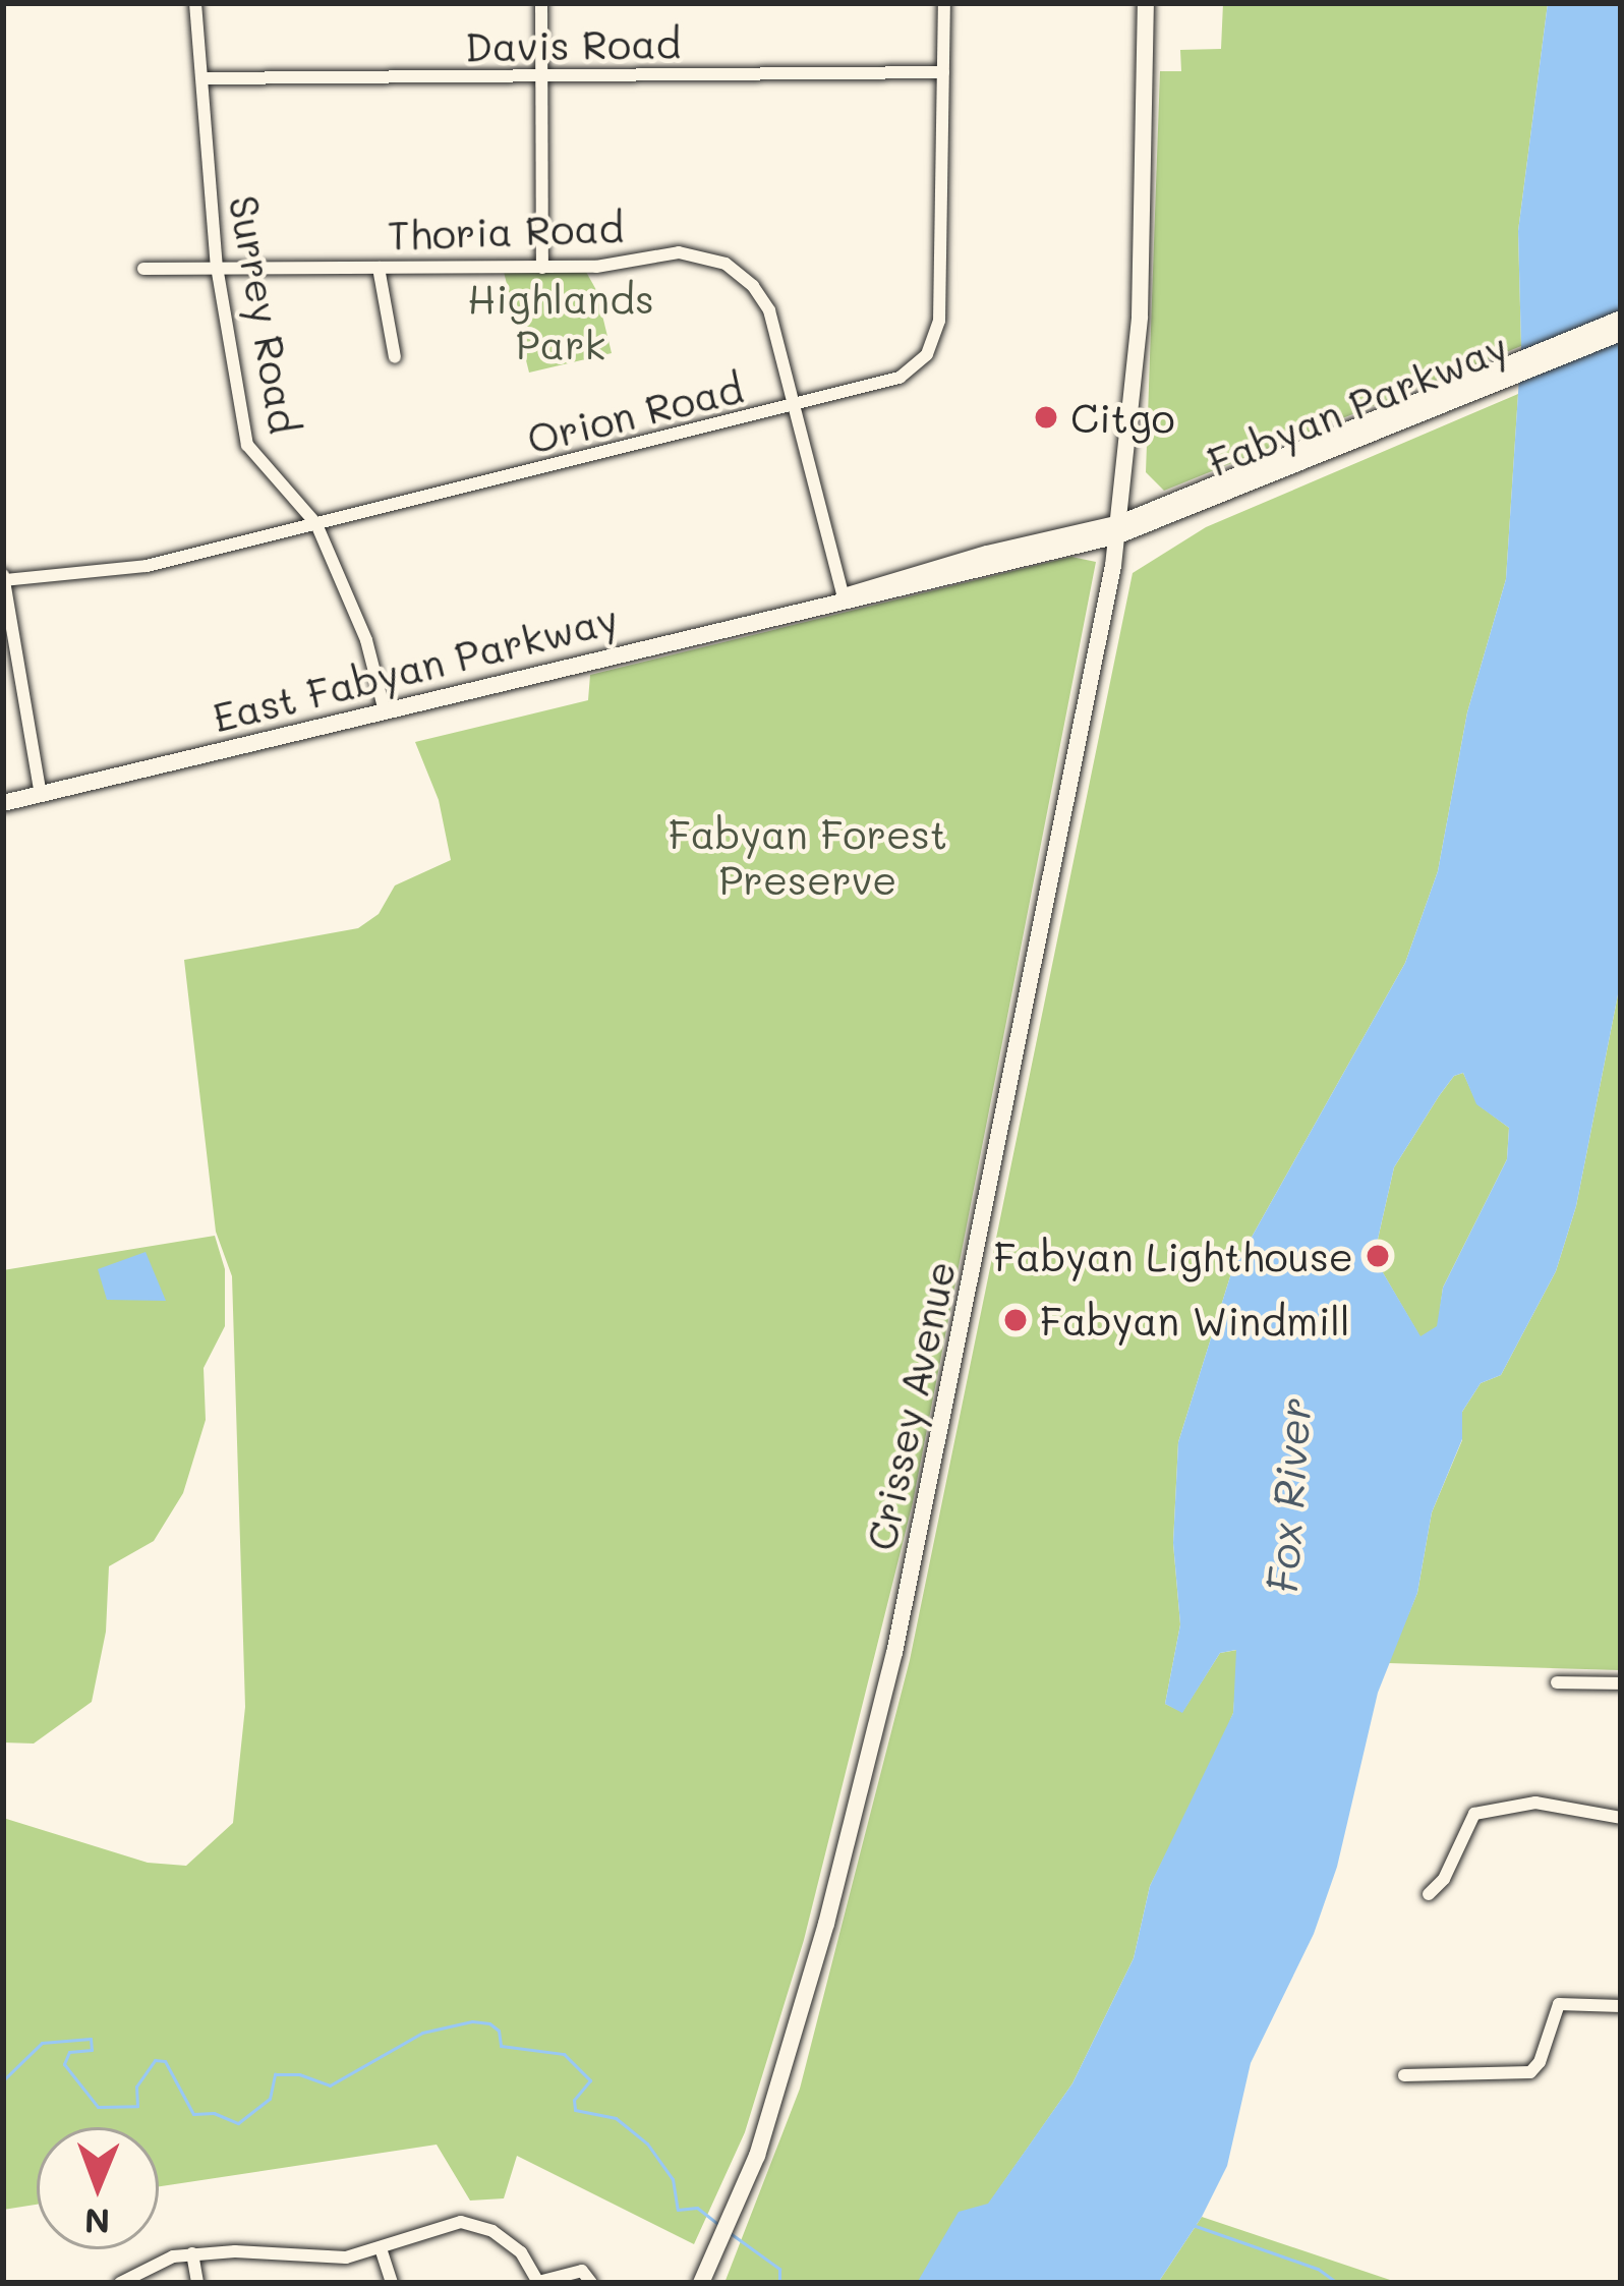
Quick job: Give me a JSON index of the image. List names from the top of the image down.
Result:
{
  "streets": {
    "main road": ["Fabyan Parkway", "East Fabyan Parkway", "Crissey Avenue"],
    "street": [
      "Davis Road",
      "Thoria Road",
      "Surrey Road",
      "Orion Road"
    ]
  },
  "crossings": [
    ["Davis Road", "Surrey Road"],
    ["Davis Road", "Orion Road"],
    ["Thoria Road", "Surrey Road"],
    ["Thoria Road", "Orion Road"],
    ["Thoria Road", "East Fabyan Parkway"],
    ["Surrey Road", "Orion Road"],
    ["Surrey Road", "East Fabyan Parkway"],
    ["Fabyan Parkway", "East Fabyan Parkway"],
    ["Fabyan Parkway", "Crissey Avenue"],
    ["East Fabyan Parkway", "Crissey Avenue"]
  ],
  "water": ["Fox River"],
  "parks": ["Highlands Park", "Fabyan Forest Preserve"],
  "places": ["Citgo", "Fabyan Lighthouse", "Fabyan Windmill"],
  "north": "bottom"
}
